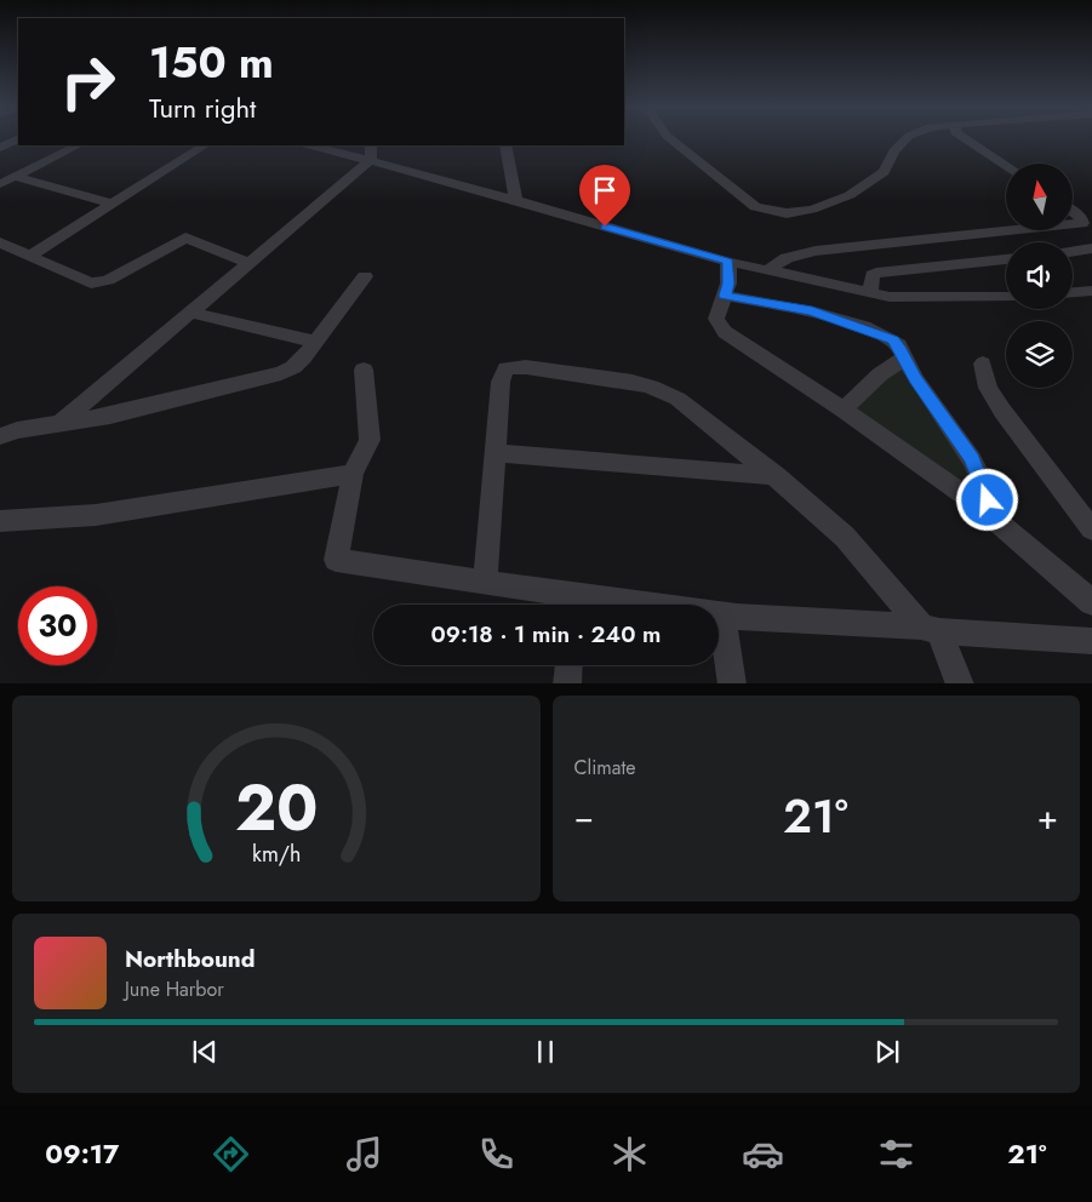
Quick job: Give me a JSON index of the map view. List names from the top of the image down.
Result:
{
  "north": "top",
  "page": {
    "turn": ["150 m", "Turn right"],
    "limit": "30",
    "trip": "09:18 · 1 min · 240 m",
    "tile": "Climate",
    "heat": ["−", "21°", "+"],
    "song": ["Northbound", "June Harbor"],
    "tabs": ["09:17", "21°"],
    "gauge": ["20", "km/h"]
  }
}
